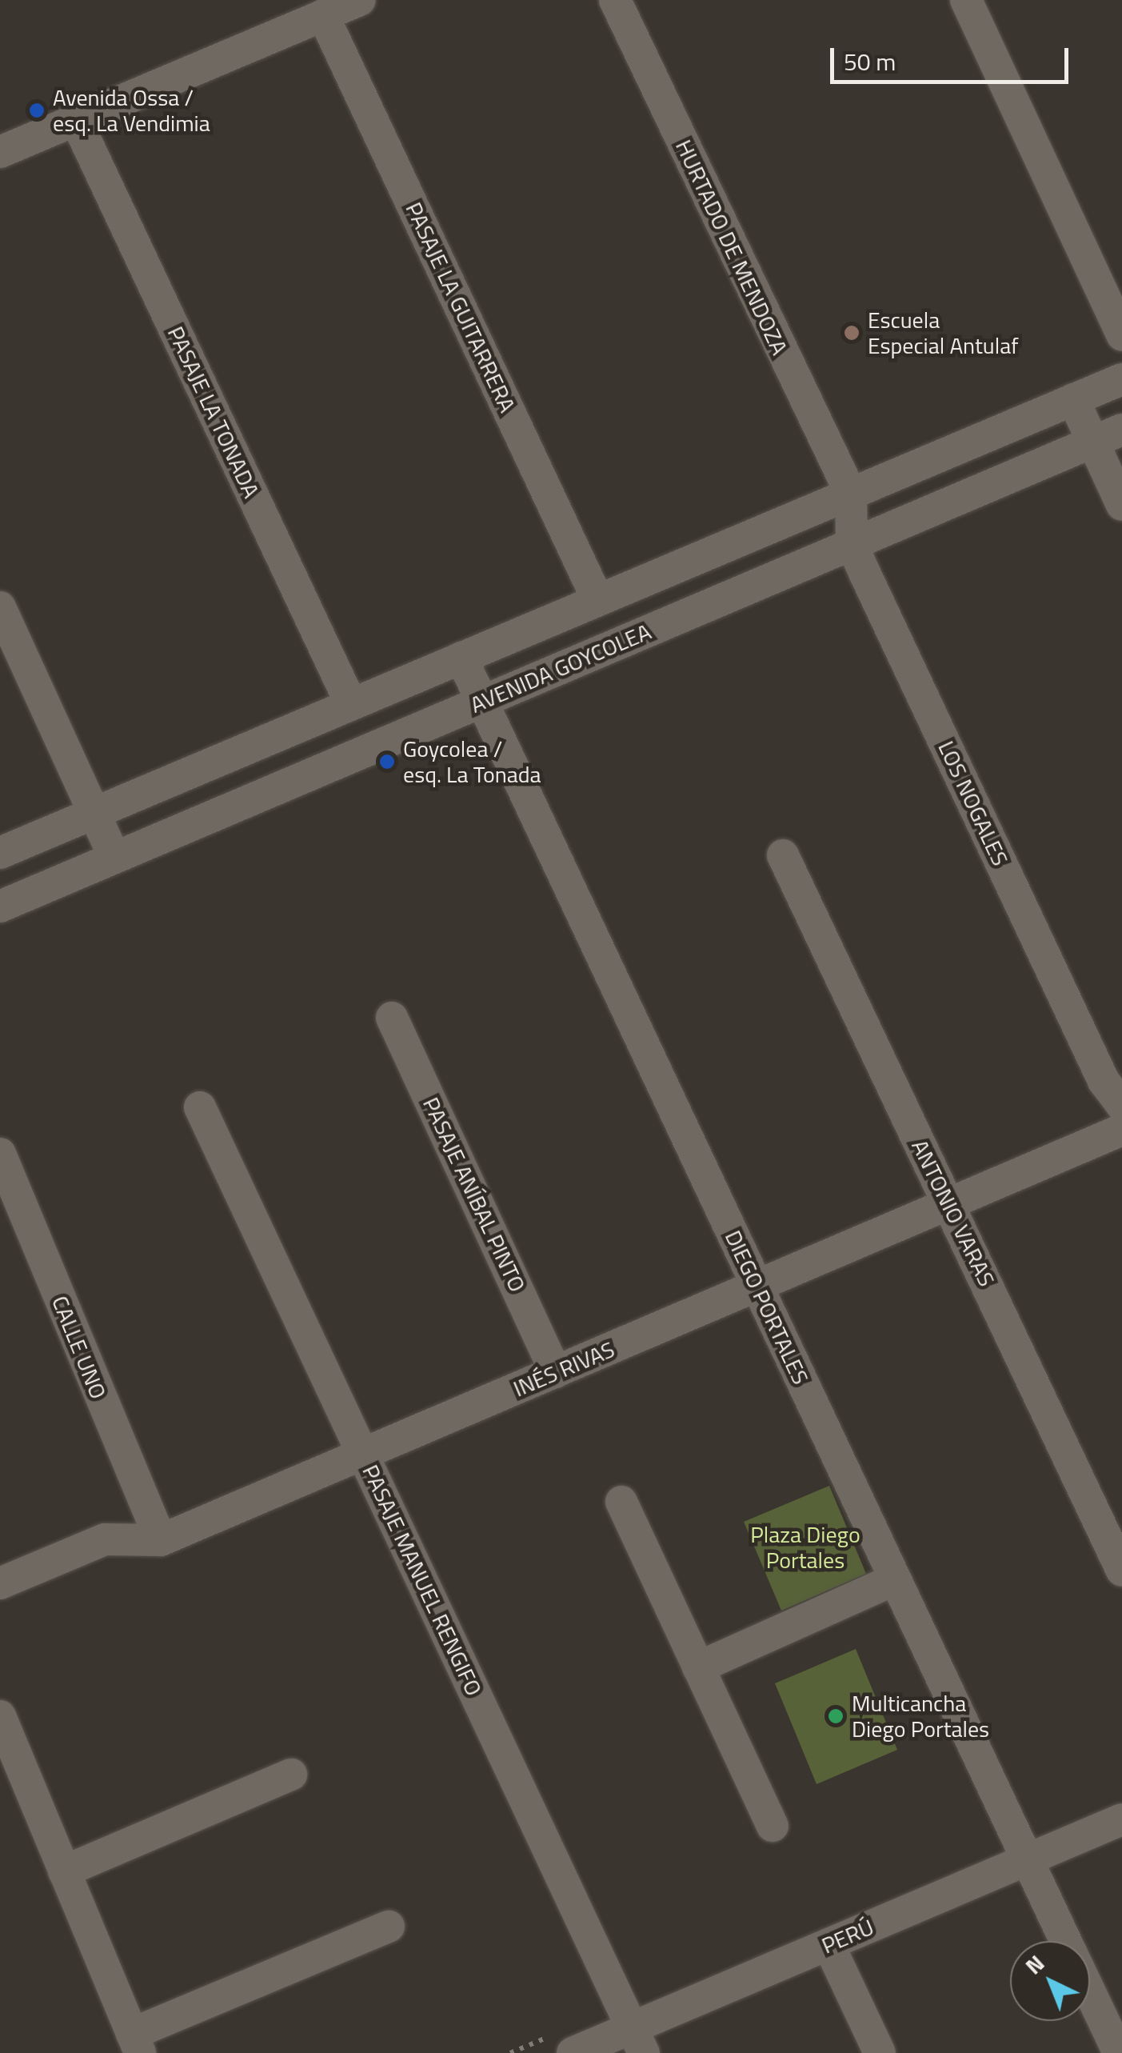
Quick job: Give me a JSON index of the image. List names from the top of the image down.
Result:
{
  "streets": {
    "street": [
      "HURTADO DE MENDOZA",
      "PASAJE LA GUITARRERA",
      "PASAJE LA TONADA",
      "AVENIDA GOYCOLEA",
      "LOS NOGALES",
      "PASAJE ANÍBAL PINTO",
      "ANTONIO VARAS",
      "DIEGO PORTALES",
      "CALLE UNO",
      "INÉS RIVAS",
      "PASAJE MANUEL RENGIFO",
      "PERÚ"
    ]
  },
  "crossings": [
    ["HURTADO DE MENDOZA", "LOS NOGALES"],
    ["AVENIDA GOYCOLEA", "LOS NOGALES"],
    ["AVENIDA GOYCOLEA", "DIEGO PORTALES"],
    ["PASAJE ANÍBAL PINTO", "INÉS RIVAS"],
    ["ANTONIO VARAS", "INÉS RIVAS"],
    ["DIEGO PORTALES", "INÉS RIVAS"],
    ["DIEGO PORTALES", "PERÚ"],
    ["CALLE UNO", "INÉS RIVAS"],
    ["INÉS RIVAS", "PASAJE MANUEL RENGIFO"],
    ["PASAJE MANUEL RENGIFO", "PERÚ"]
  ],
  "parks": ["Plaza Diego Portales"],
  "places": [
    "Avenida Ossa / esq. La Vendimia",
    "Escuela Especial Antulaf",
    "Goycolea / esq. La Tonada",
    "Multicancha Diego Portales"
  ],
  "scale_bar": "50 m",
  "north": "top left"
}
